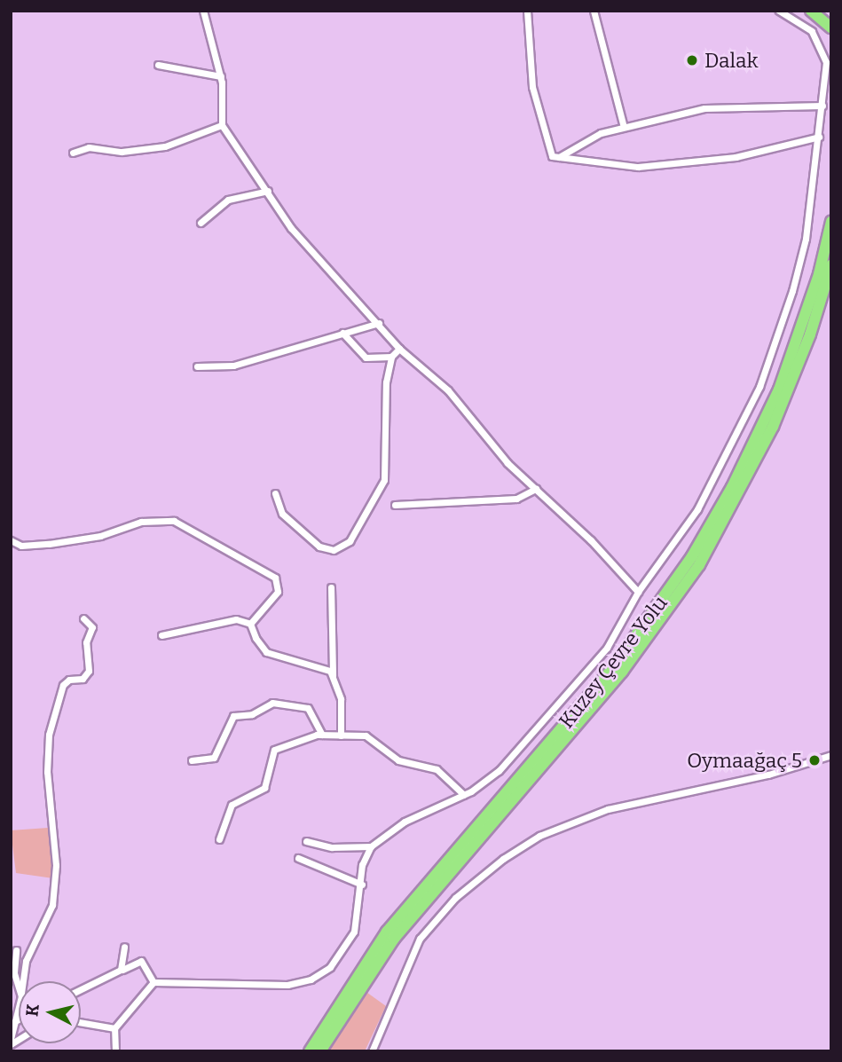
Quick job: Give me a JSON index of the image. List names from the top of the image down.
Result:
{
  "streets": {
    "highway": ["Kuzey Çevre Yolu"]
  },
  "places": ["Dalak", "Oymaağaç 5"],
  "north": "left"
}
